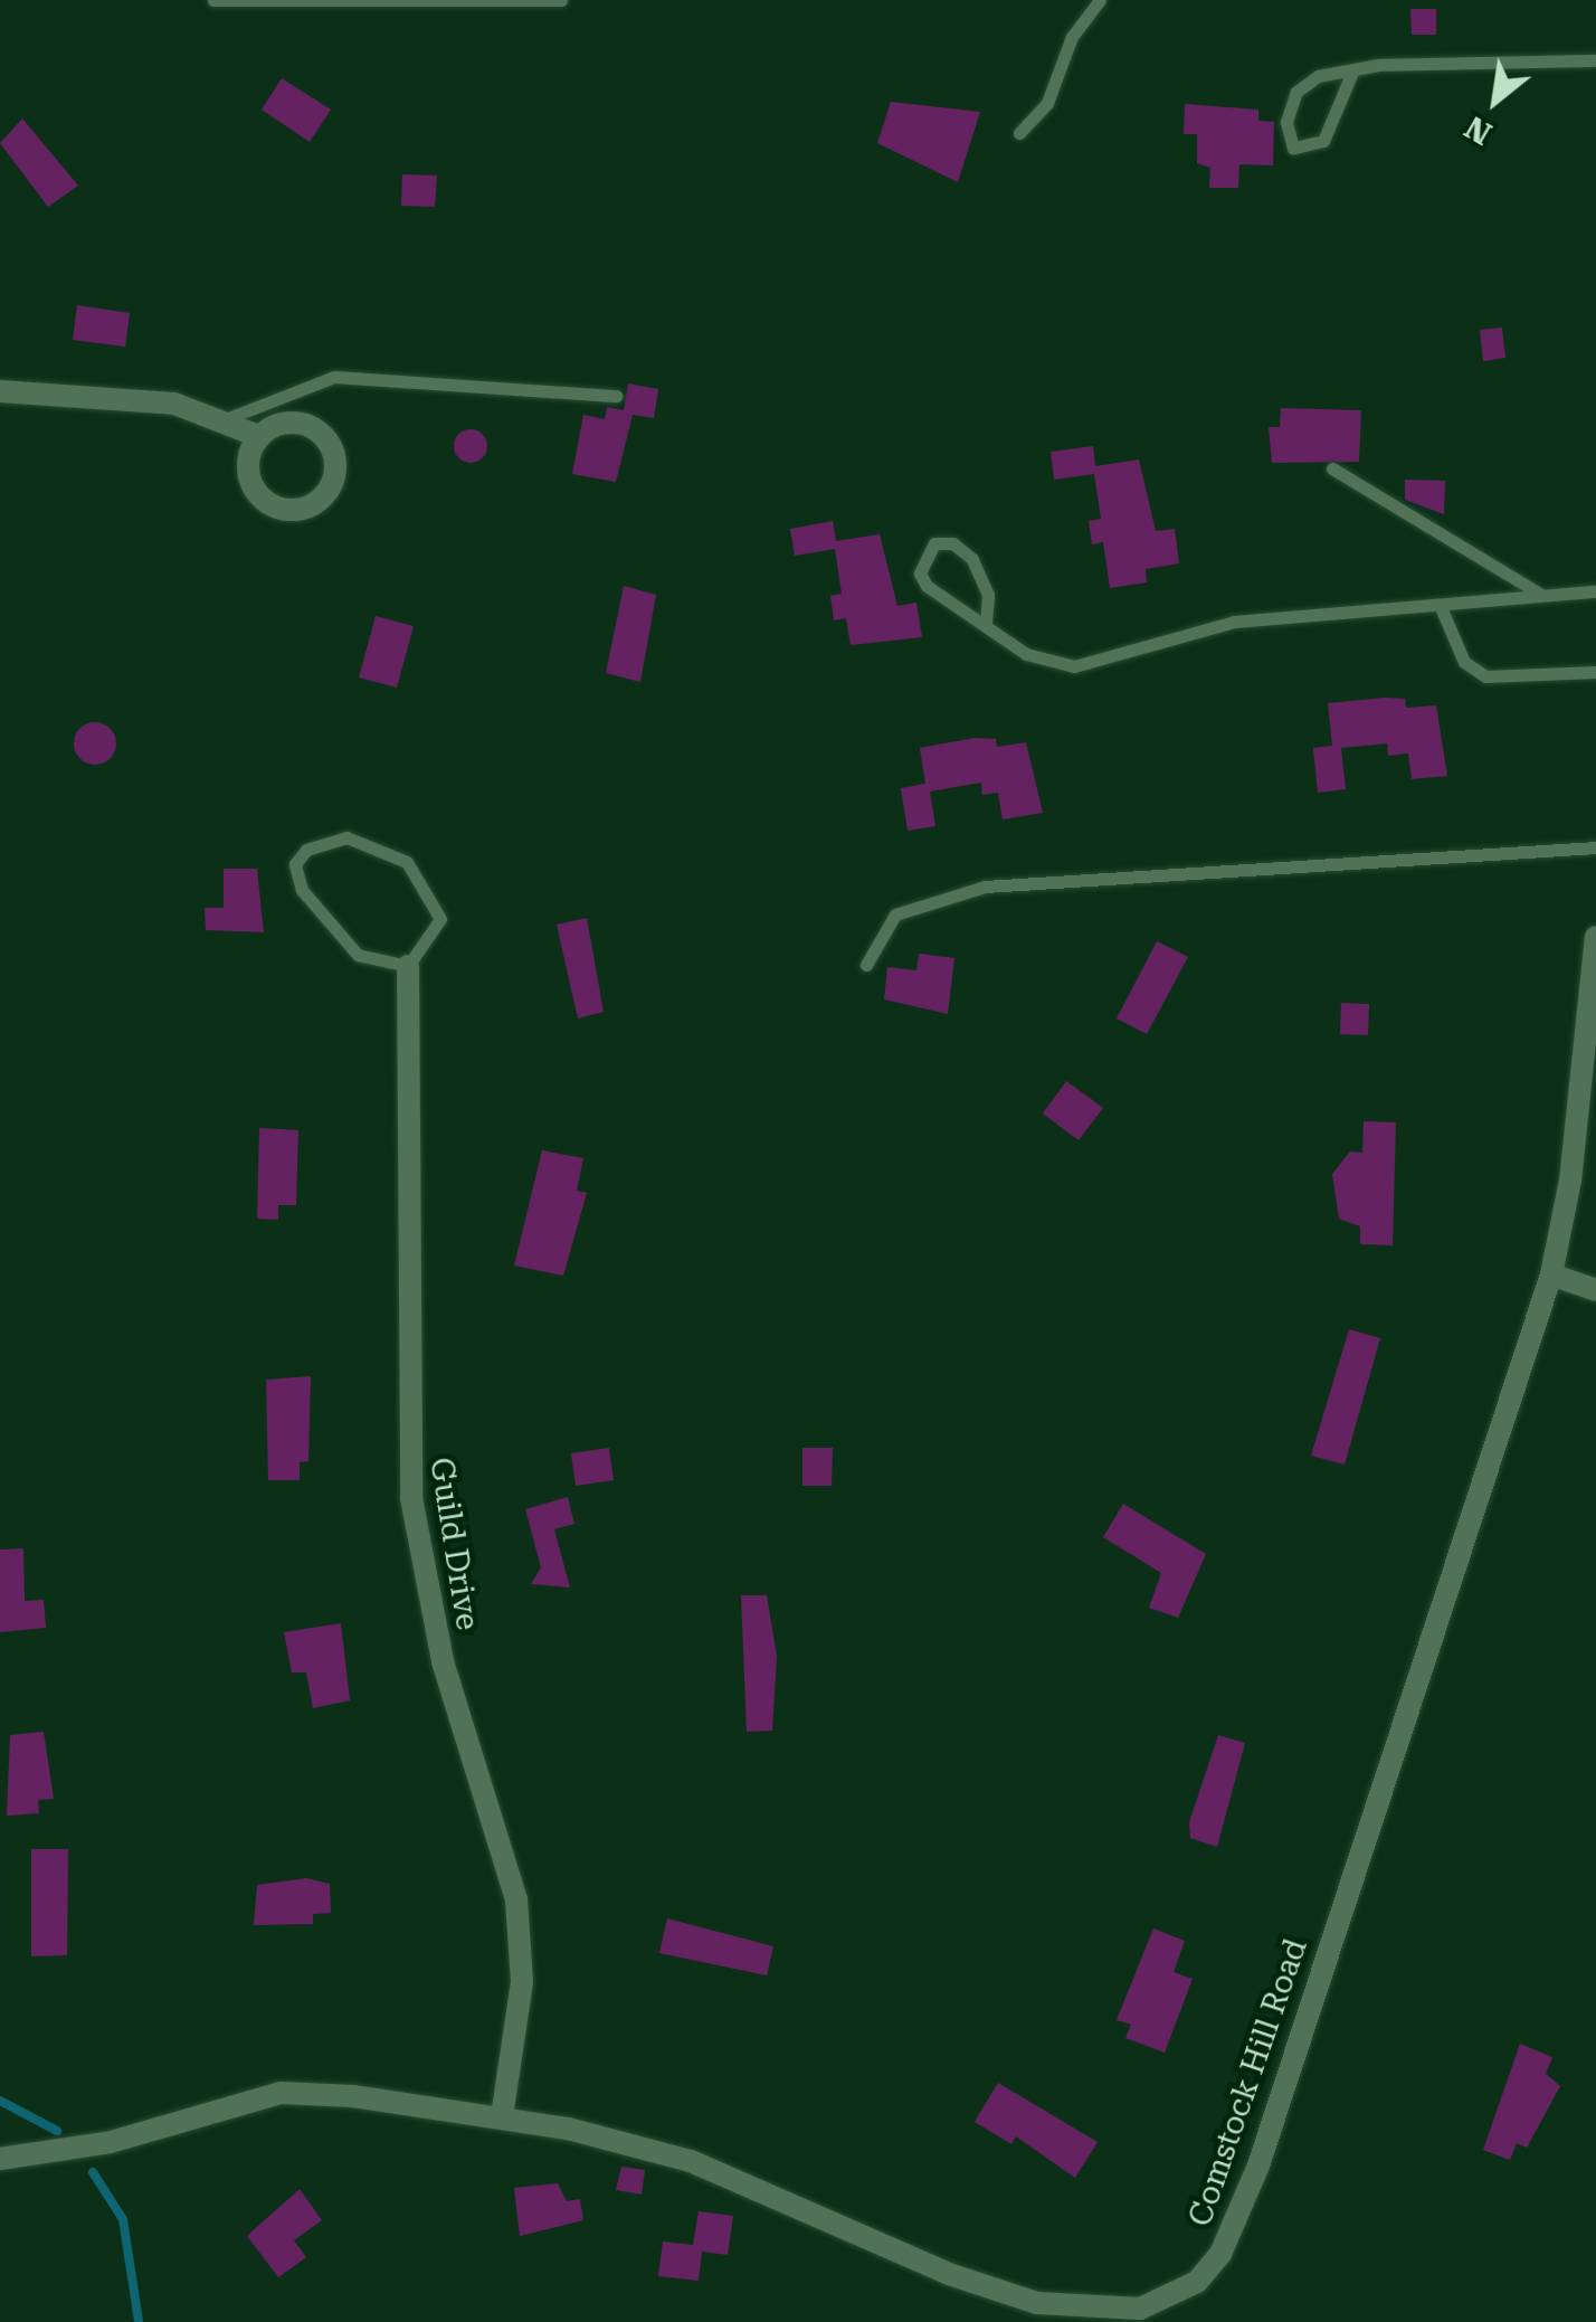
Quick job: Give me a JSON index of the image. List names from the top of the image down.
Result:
{
  "streets": {
    "street": ["Guild Drive", "Comstock Hill Road"]
  },
  "crossings": [
    ["Guild Drive", "Comstock Hill Road"]
  ],
  "north": "bottom left"
}
